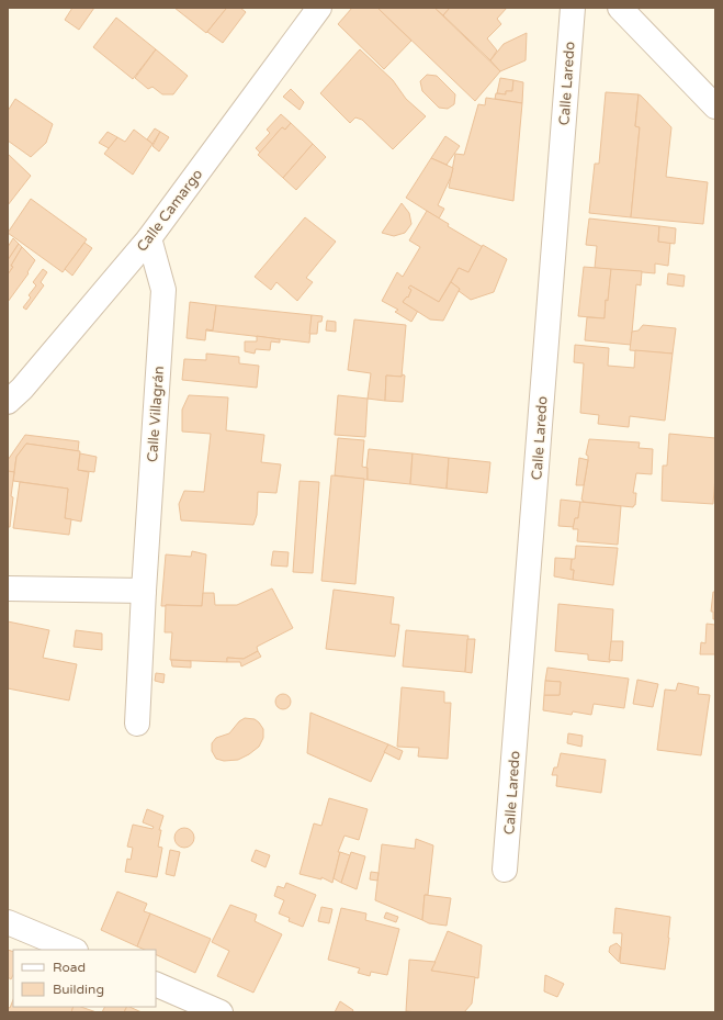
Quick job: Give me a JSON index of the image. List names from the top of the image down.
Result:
{
  "streets": {
    "street": ["Calle Laredo", "Calle Camargo", "Calle Villagrán"]
  },
  "crossings": [
    ["Calle Camargo", "Calle Villagrán"]
  ],
  "legend": ["Road", "Building"]
}
